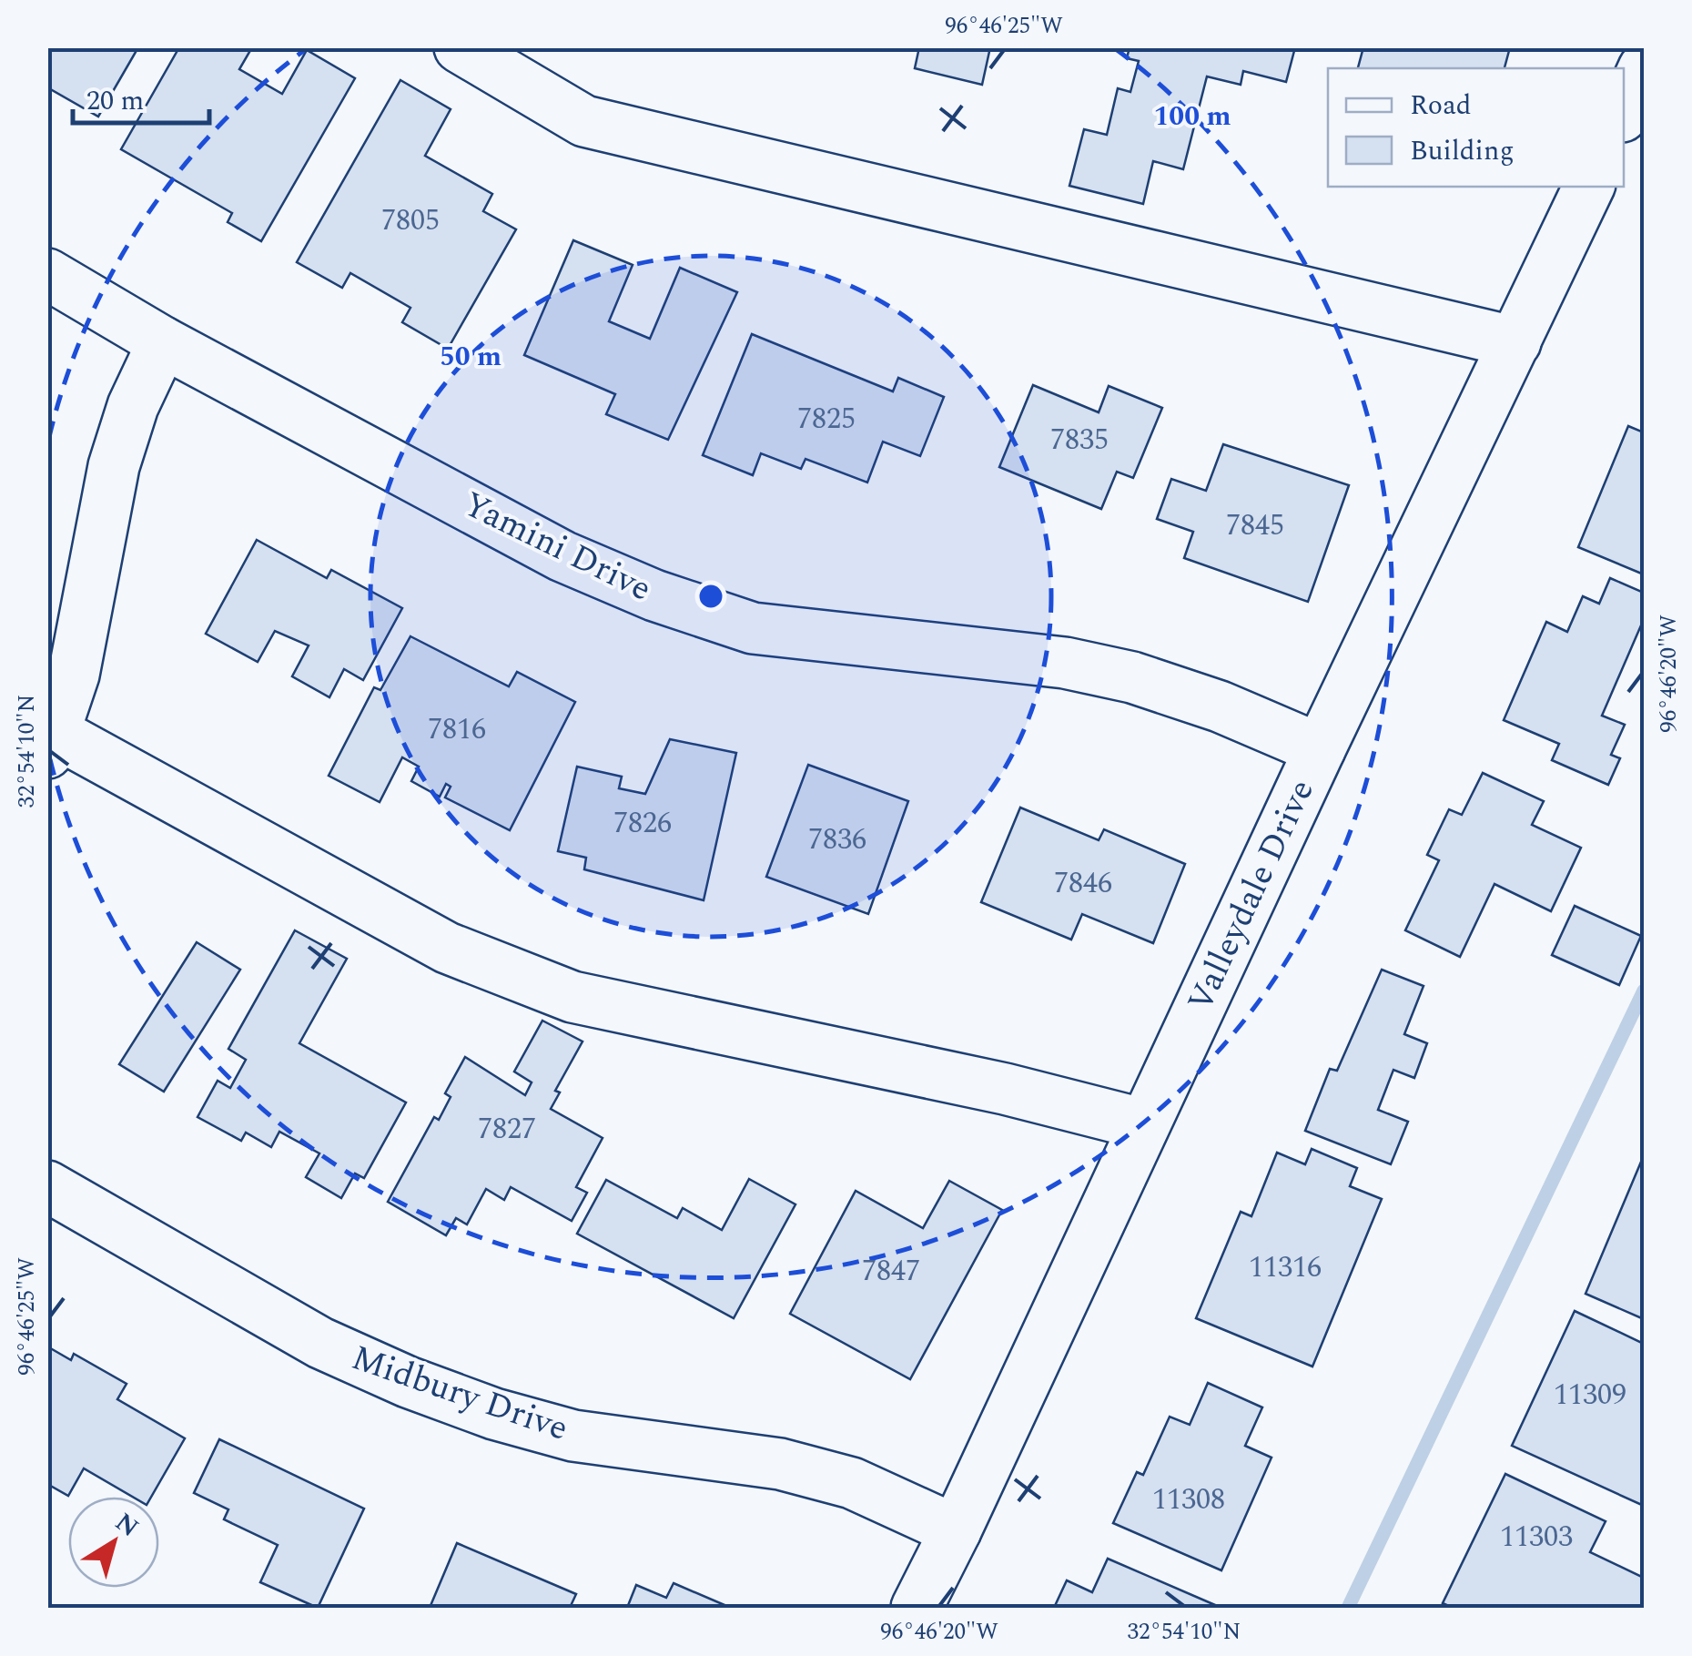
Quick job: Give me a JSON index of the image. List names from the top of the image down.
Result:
{
  "streets": {
    "street": ["Yamini Drive", "Valleydale Drive", "Midbury Drive"]
  },
  "crossings": [
    ["Yamini Drive", "Valleydale Drive"],
    ["Valleydale Drive", "Midbury Drive"]
  ],
  "house_numbers": [
    "7805",
    "7825",
    "7835",
    "7845",
    "7816",
    "7826",
    "7836",
    "7846",
    "7827",
    "11316",
    "7847",
    "11309",
    "11308",
    "11303"
  ],
  "legend": ["Road", "Building"],
  "scale_bar": "20 m",
  "north": "top right",
  "coordinates": ["96°46'25\"W", "96°46'20\"W", "32°54'10\"N"],
  "rings": ["100 m", "50 m"]
}
